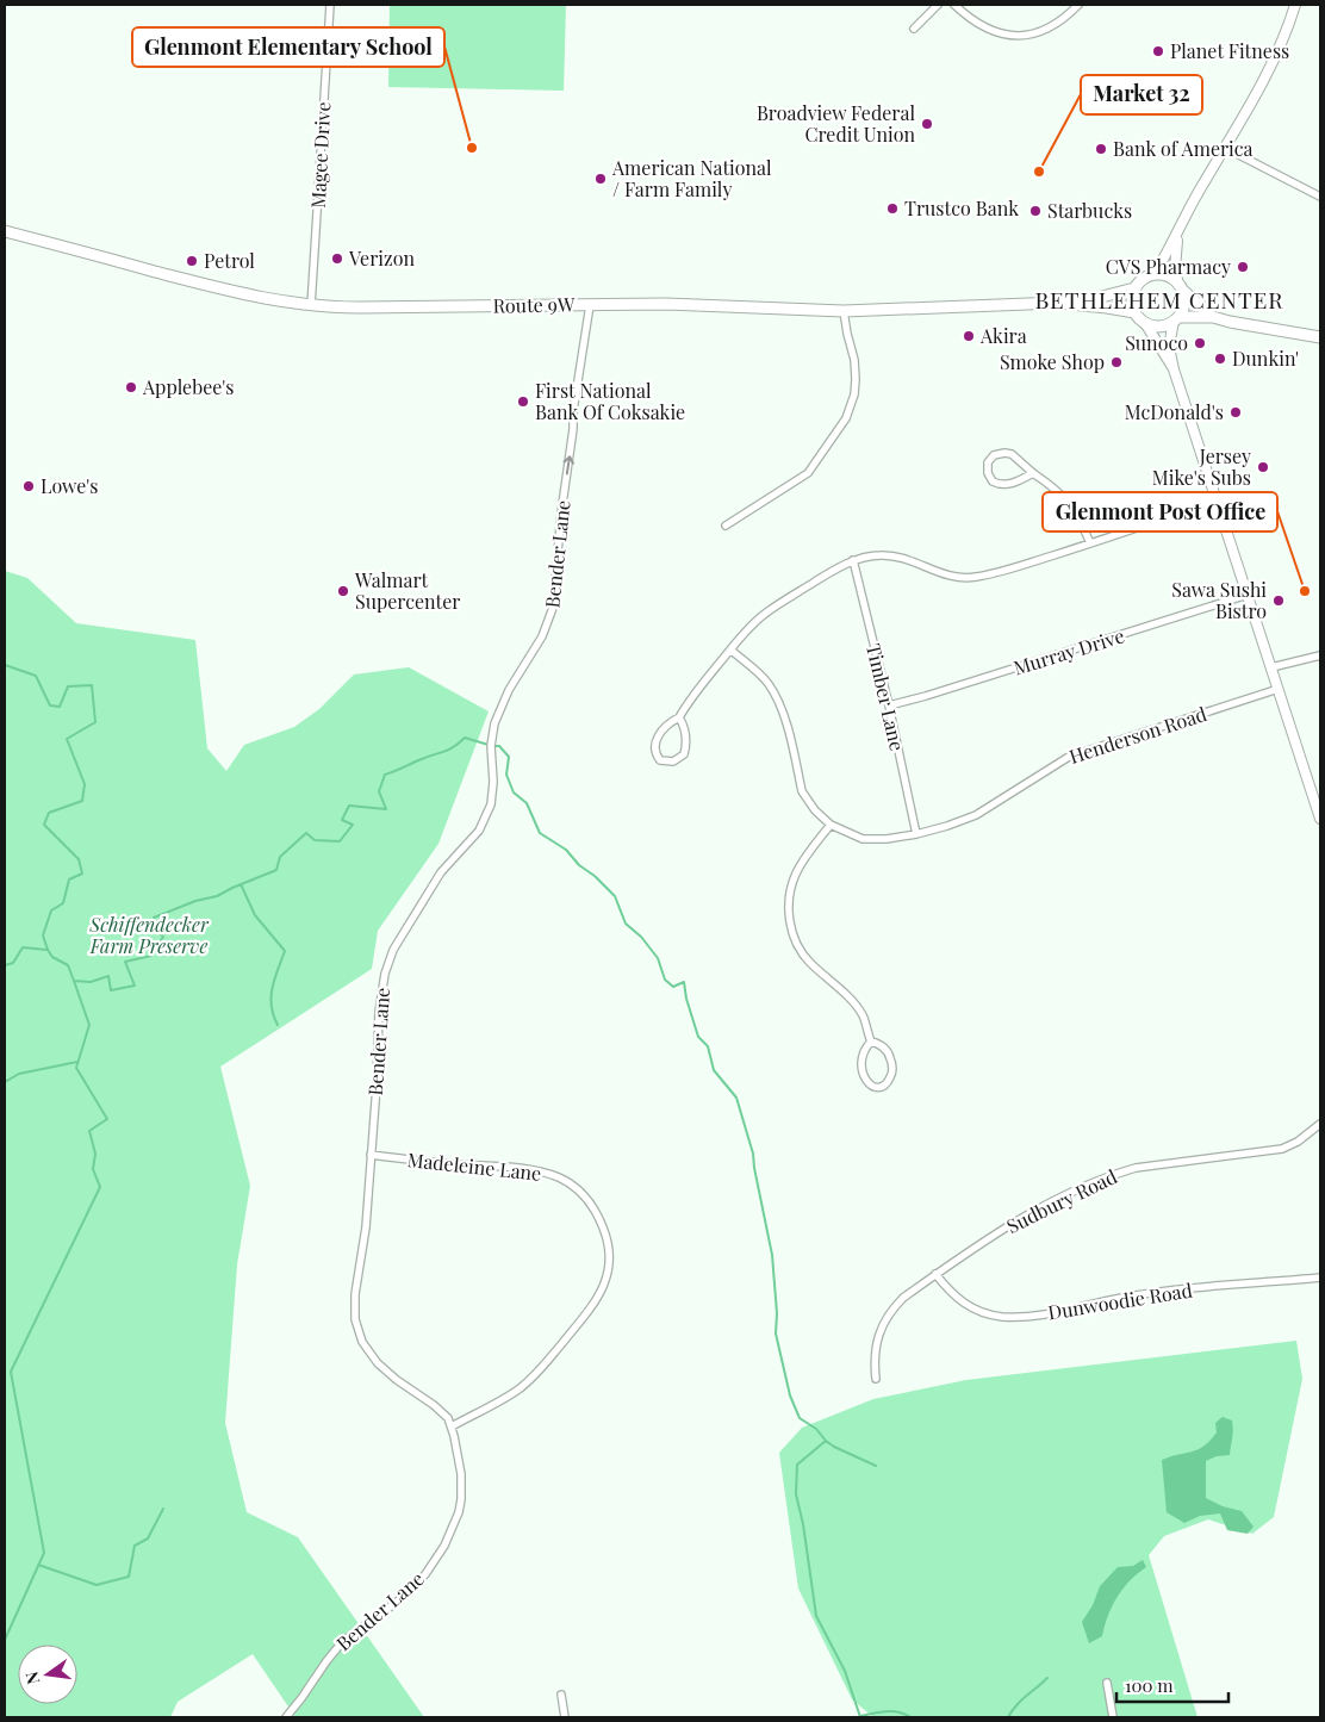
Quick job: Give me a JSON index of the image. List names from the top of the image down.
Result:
{
  "streets": {
    "main road": ["Route 9W"],
    "street": [
      "Magee Drive",
      "Bender Lane",
      "Murray Drive",
      "Timber Lane",
      "Henderson Road",
      "Madeleine Lane",
      "Sudbury Road",
      "Dunwoodie Road"
    ]
  },
  "crossings": [
    ["Magee Drive", "Route 9W"],
    ["Route 9W", "Bender Lane"],
    ["Bender Lane", "Madeleine Lane"],
    ["Murray Drive", "Timber Lane"],
    ["Timber Lane", "Henderson Road"],
    ["Sudbury Road", "Dunwoodie Road"]
  ],
  "one_way": ["Bender Lane"],
  "districts": ["BETHLEHEM CENTER"],
  "parks": ["Schiffendecker Farm Preserve"],
  "places": [
    "Planet Fitness",
    "Broadview Federal Credit Union",
    "Glenmont Elementary School",
    "Bank of America",
    "Market 32",
    "American National / Farm Family",
    "Trustco Bank",
    "Starbucks",
    "Verizon",
    "Petrol",
    "CVS Pharmacy",
    "Akira",
    "Sunoco",
    "Dunkin'",
    "Smoke Shop",
    "Applebee's",
    "First National Bank Of Coksakie",
    "McDonald's",
    "Jersey Mike's Subs",
    "Lowe's",
    "Walmart Supercenter",
    "Glenmont Post Office",
    "Sawa Sushi Bistro"
  ],
  "scale_bar": "100 m",
  "north": "left"
}
